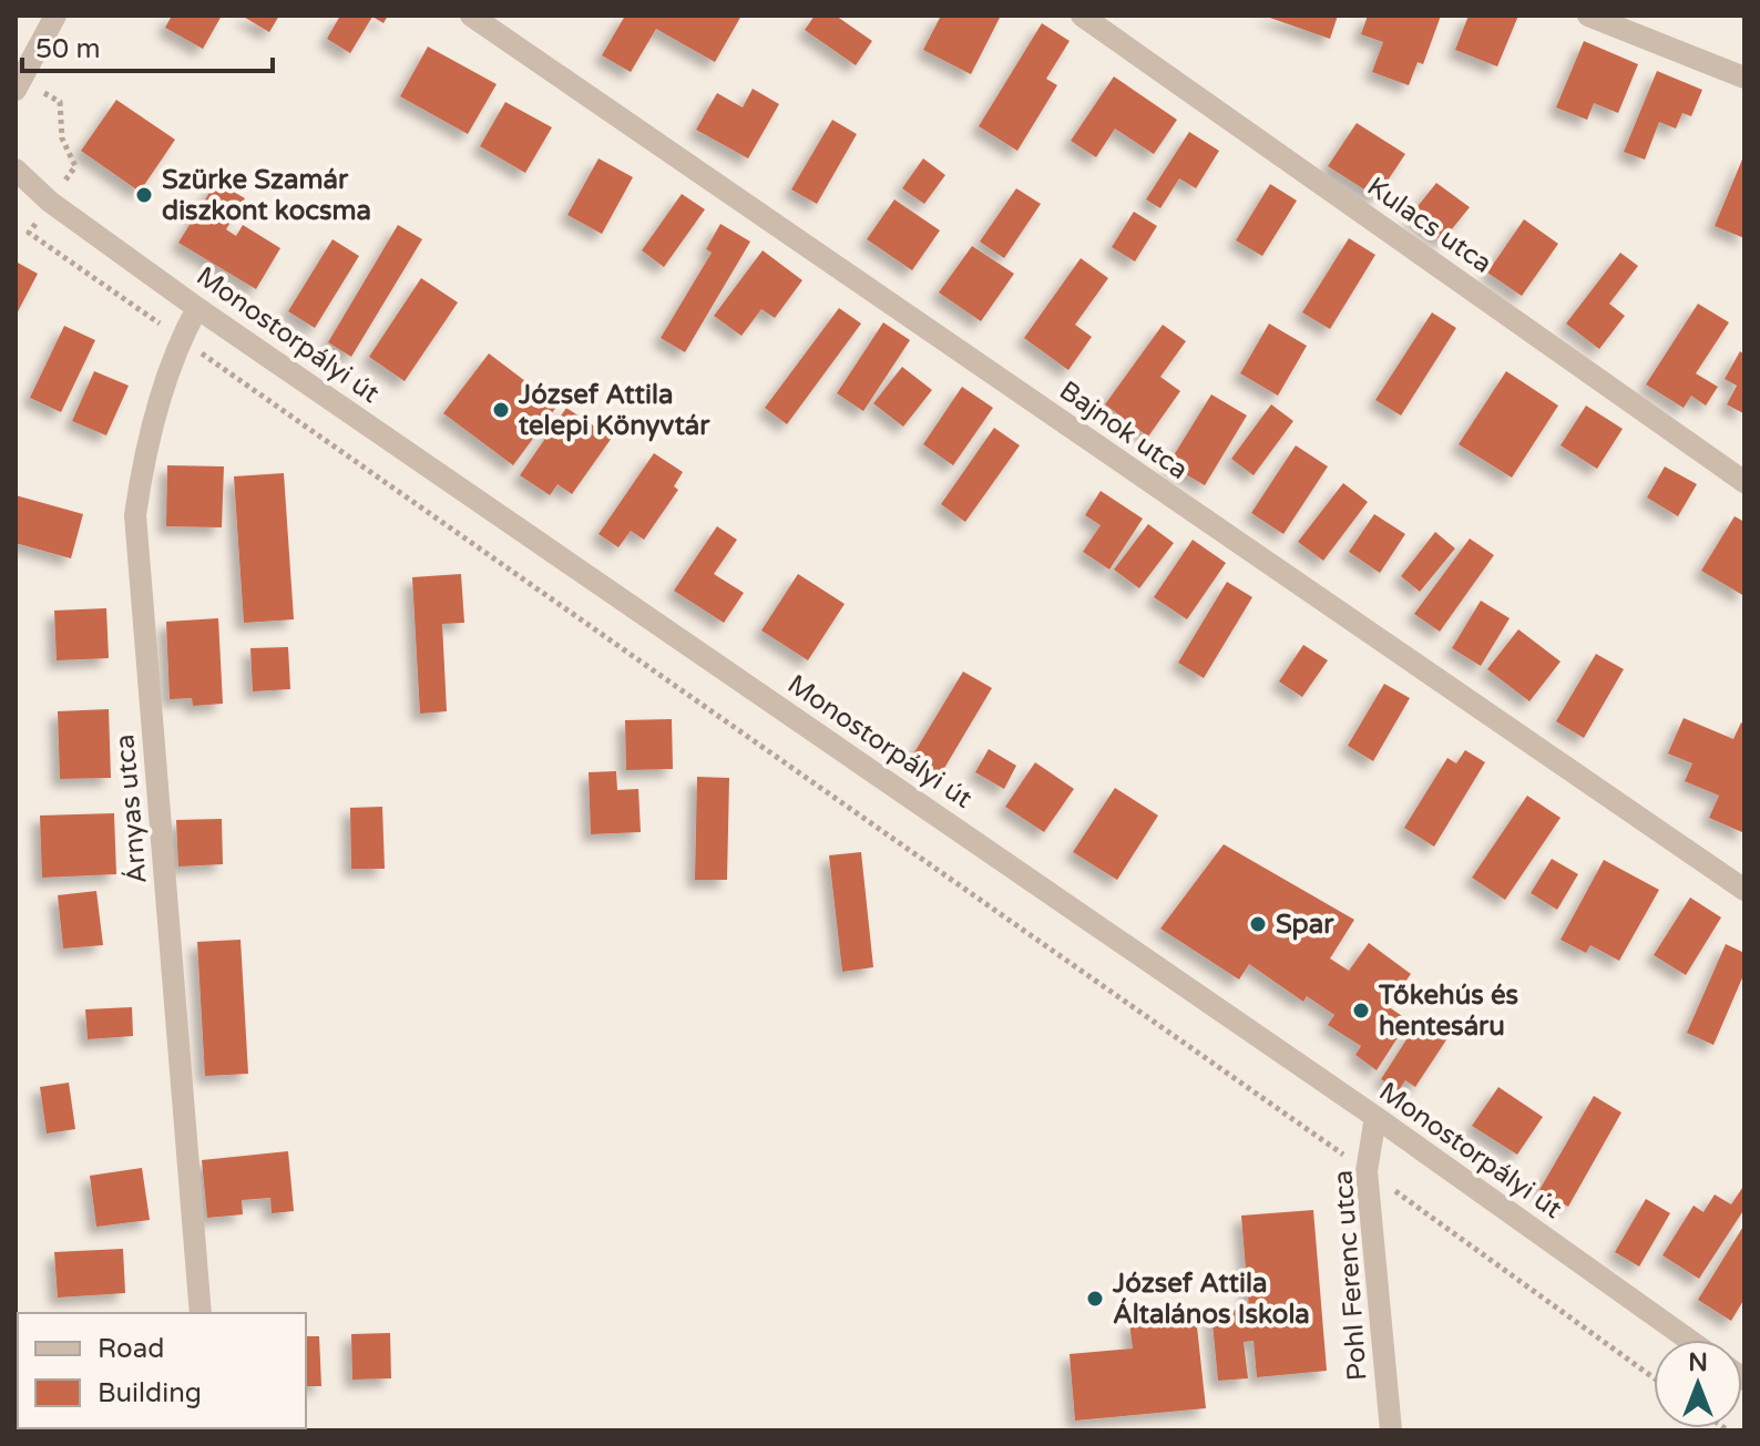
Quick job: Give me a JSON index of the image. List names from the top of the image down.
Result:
{
  "streets": {
    "street": [
      "Kulacs utca",
      "Monostorpályi út",
      "Bajnok utca",
      "Árnyas utca",
      "Pohl Ferenc utca"
    ]
  },
  "crossings": [
    ["Monostorpályi út", "Árnyas utca"],
    ["Monostorpályi út", "Pohl Ferenc utca"]
  ],
  "places": [
    "Szürke Szamár diszkont kocsma",
    "József Attila telepi Könyvtár",
    "Spar",
    "Tőkehús és hentesáru",
    "József Attila Általános Iskola"
  ],
  "legend": ["Road", "Building"],
  "scale_bar": "50 m",
  "north": "top"
}
